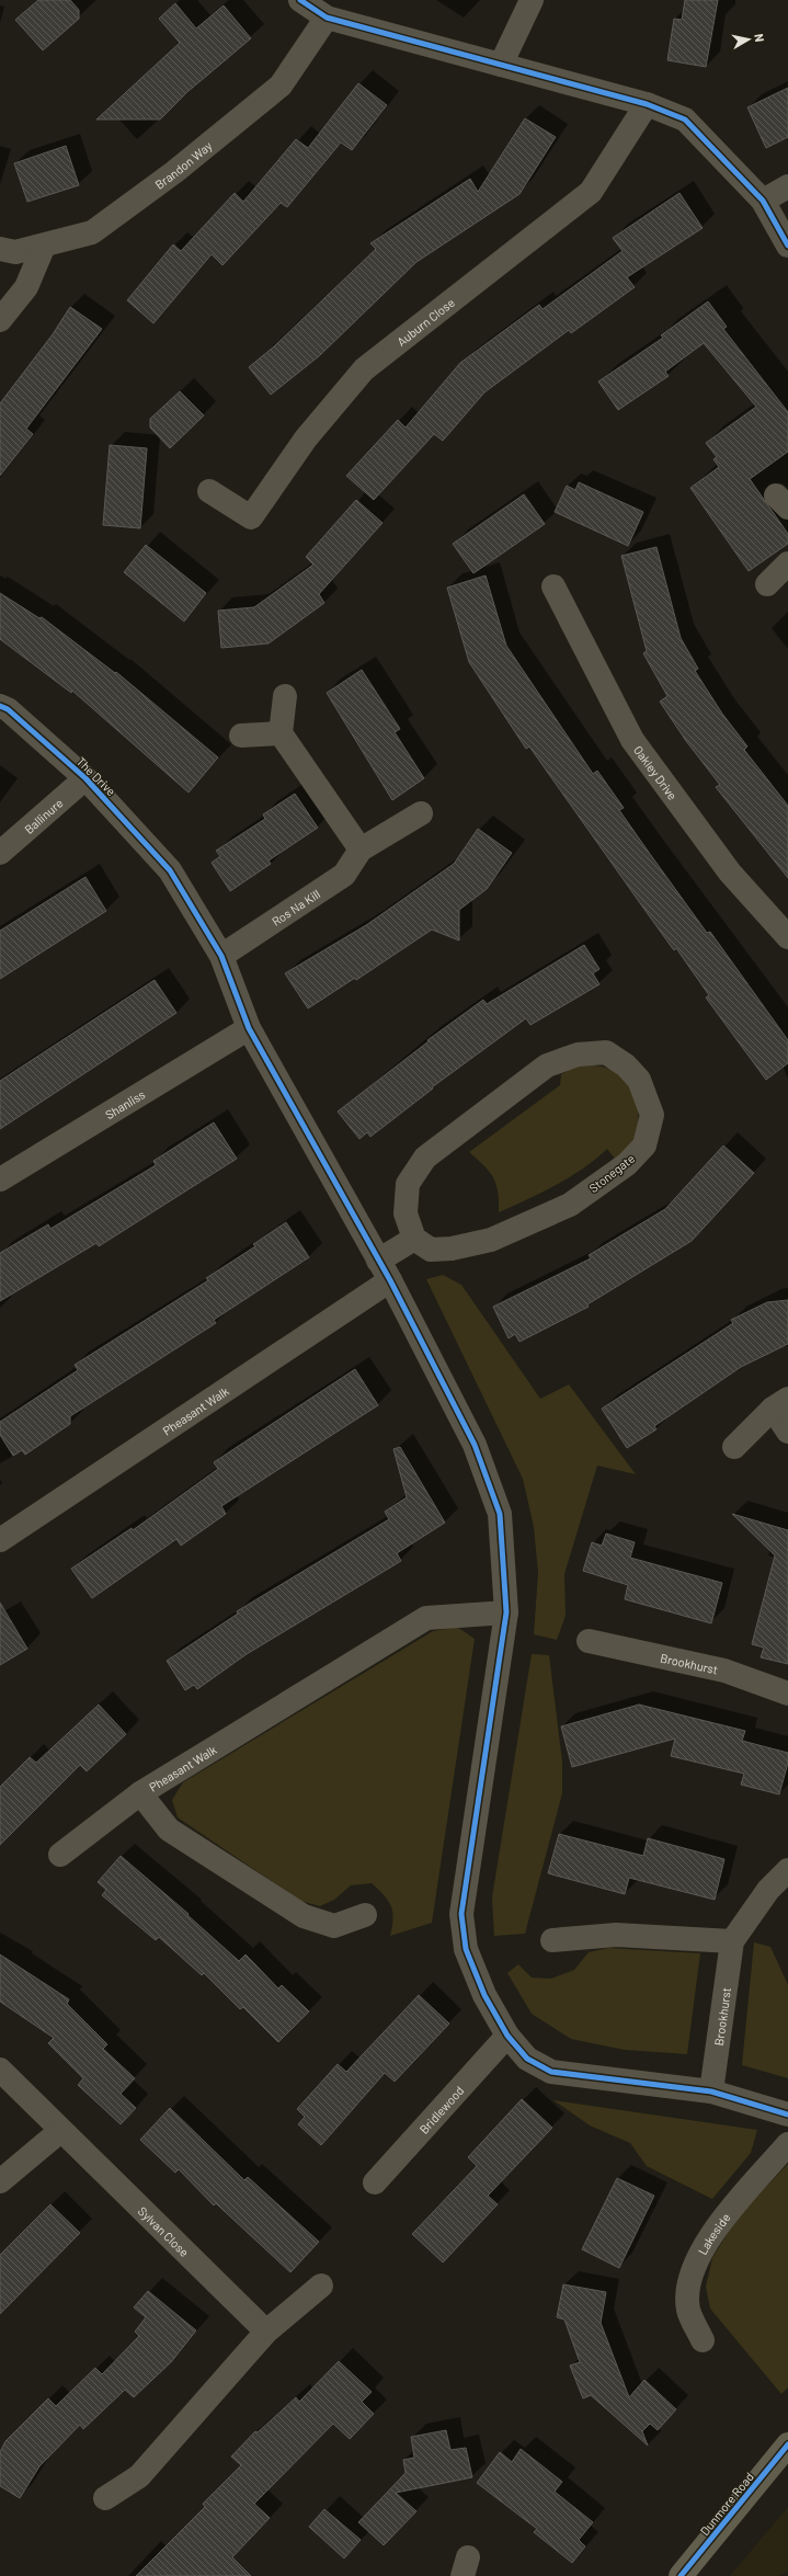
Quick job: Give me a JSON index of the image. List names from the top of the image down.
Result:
{
  "streets": {
    "main road": ["Dunmore Road"],
    "street": [
      "Brandon Way",
      "Auburn Close",
      "Oakley Drive",
      "The Drive",
      "Ballinure",
      "Ros Na Kill",
      "Shanliss",
      "Stonegate",
      "Pheasant Walk",
      "Brookhurst",
      "Bridlewood",
      "Sylvan Close",
      "Lakeside"
    ]
  },
  "crossings": [
    ["The Drive", "Ballinure"],
    ["The Drive", "Ros Na Kill"],
    ["The Drive", "Shanliss"],
    ["The Drive", "Pheasant Walk"],
    ["The Drive", "Brookhurst"],
    ["The Drive", "Bridlewood"]
  ],
  "north": "right"
}
